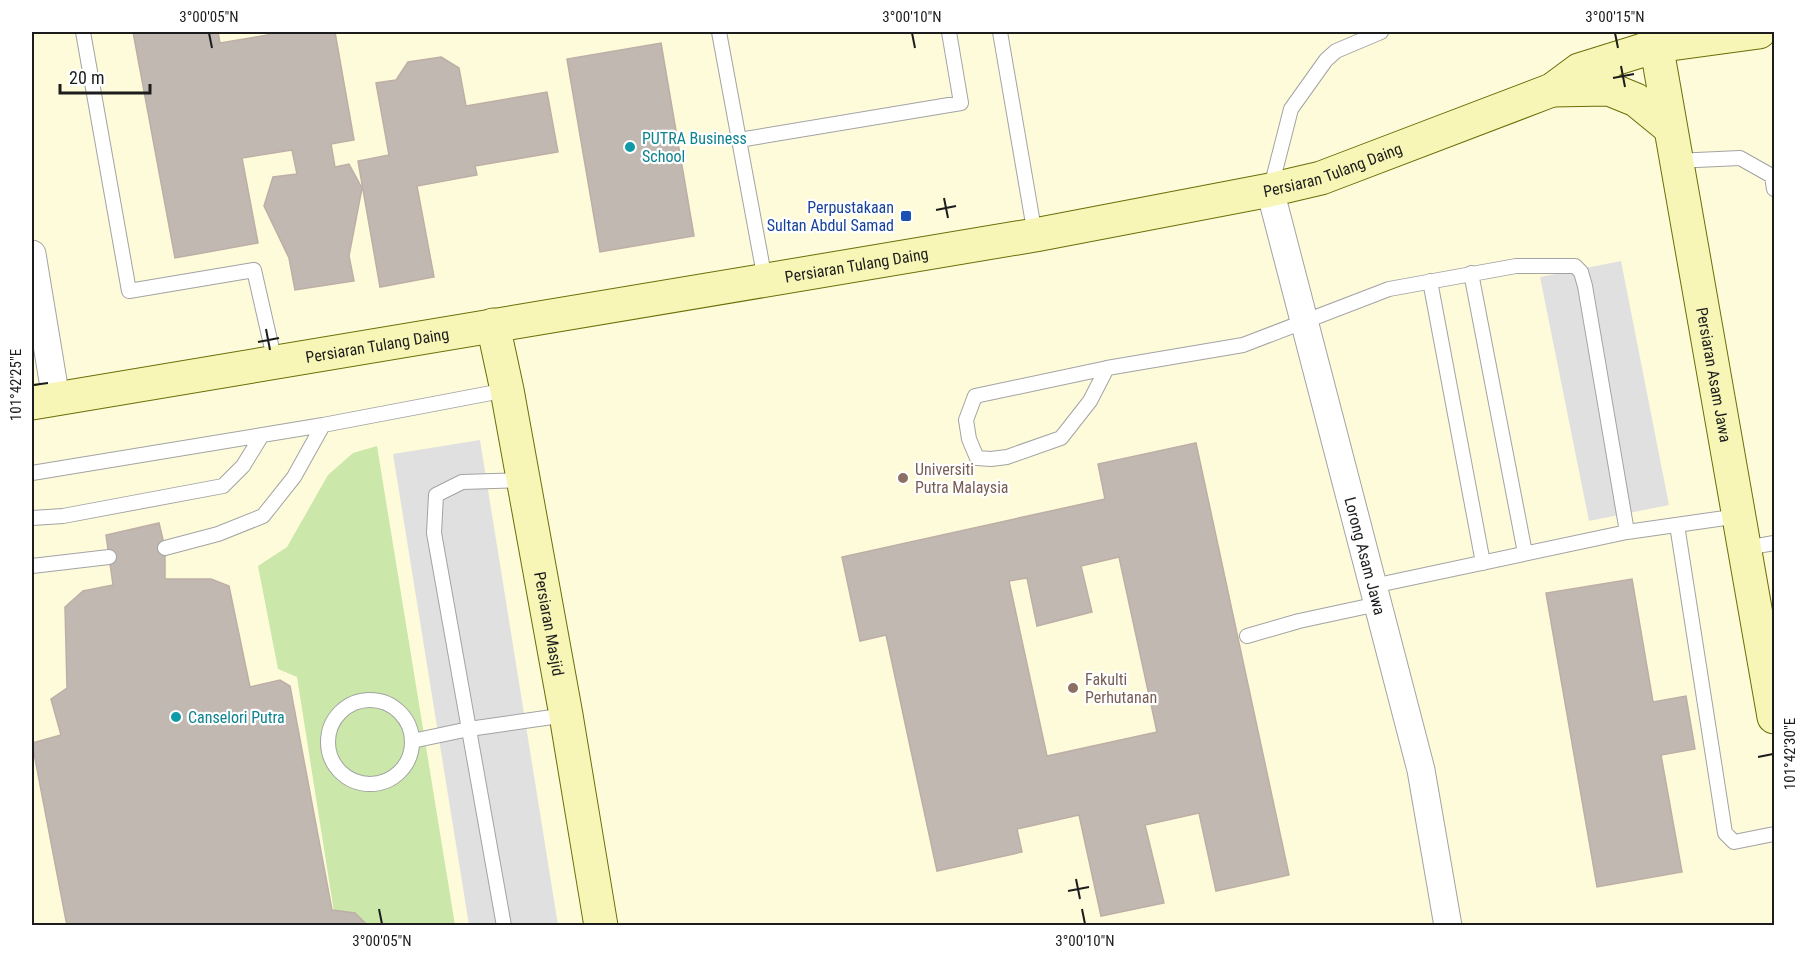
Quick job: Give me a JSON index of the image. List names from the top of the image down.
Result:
{
  "streets": {
    "street": [
      "Persiaran Tulang Daing",
      "Persiaran Asam Jawa",
      "Lorong Asam Jawa",
      "Persiaran Masjid"
    ]
  },
  "crossings": [
    ["Persiaran Tulang Daing", "Persiaran Asam Jawa"],
    ["Persiaran Tulang Daing", "Lorong Asam Jawa"],
    ["Persiaran Tulang Daing", "Persiaran Masjid"]
  ],
  "places": {
    "other": [
      "PUTRA Business School",
      "Universiti Putra Malaysia",
      "Fakulti Perhutanan",
      "Canselori Putra"
    ],
    "transit": ["Perpustakaan Sultan Abdul Samad"]
  },
  "scale_bar": "20 m",
  "coordinates": [
    "3°00'05\"N",
    "3°00'10\"N",
    "3°00'15\"N",
    "101°42'25\"E",
    "101°42'30\"E"
  ]
}
